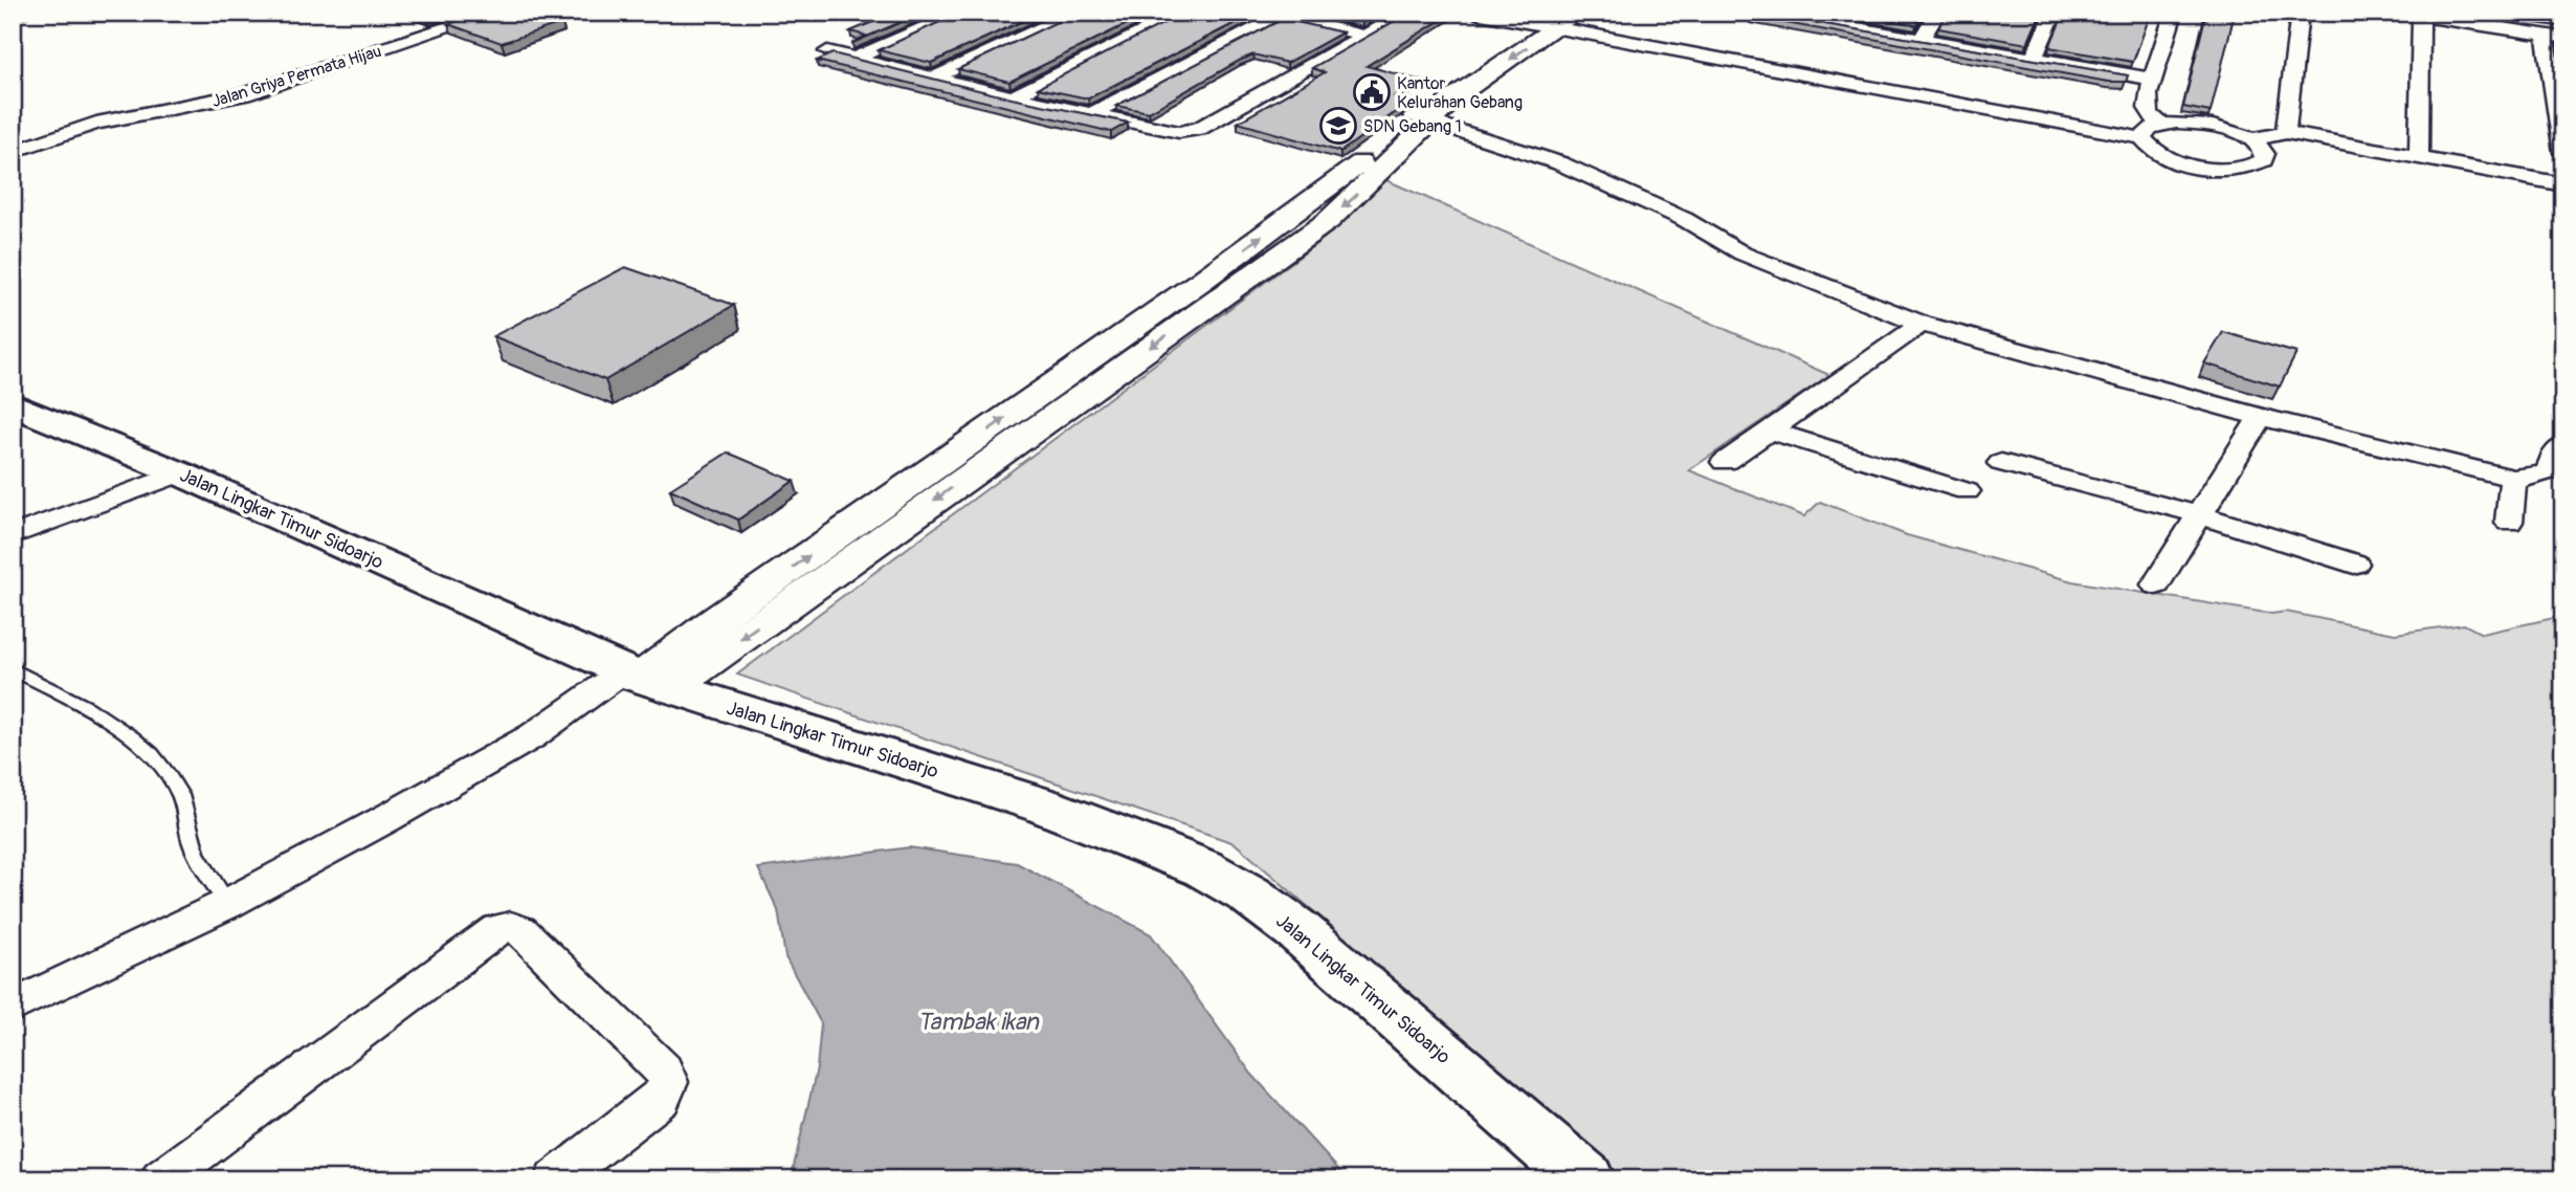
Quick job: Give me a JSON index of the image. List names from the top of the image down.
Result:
{
  "streets": {
    "main road": ["Jalan Lingkar Timur Sidoarjo"],
    "street": ["Jalan Griya Permata Hijau"]
  },
  "water": ["Tambak ikan"],
  "places": {
    "public building": ["Kantor Kelurahan Gebang"],
    "school or university": ["SDN Gebang 1"]
  }
}
